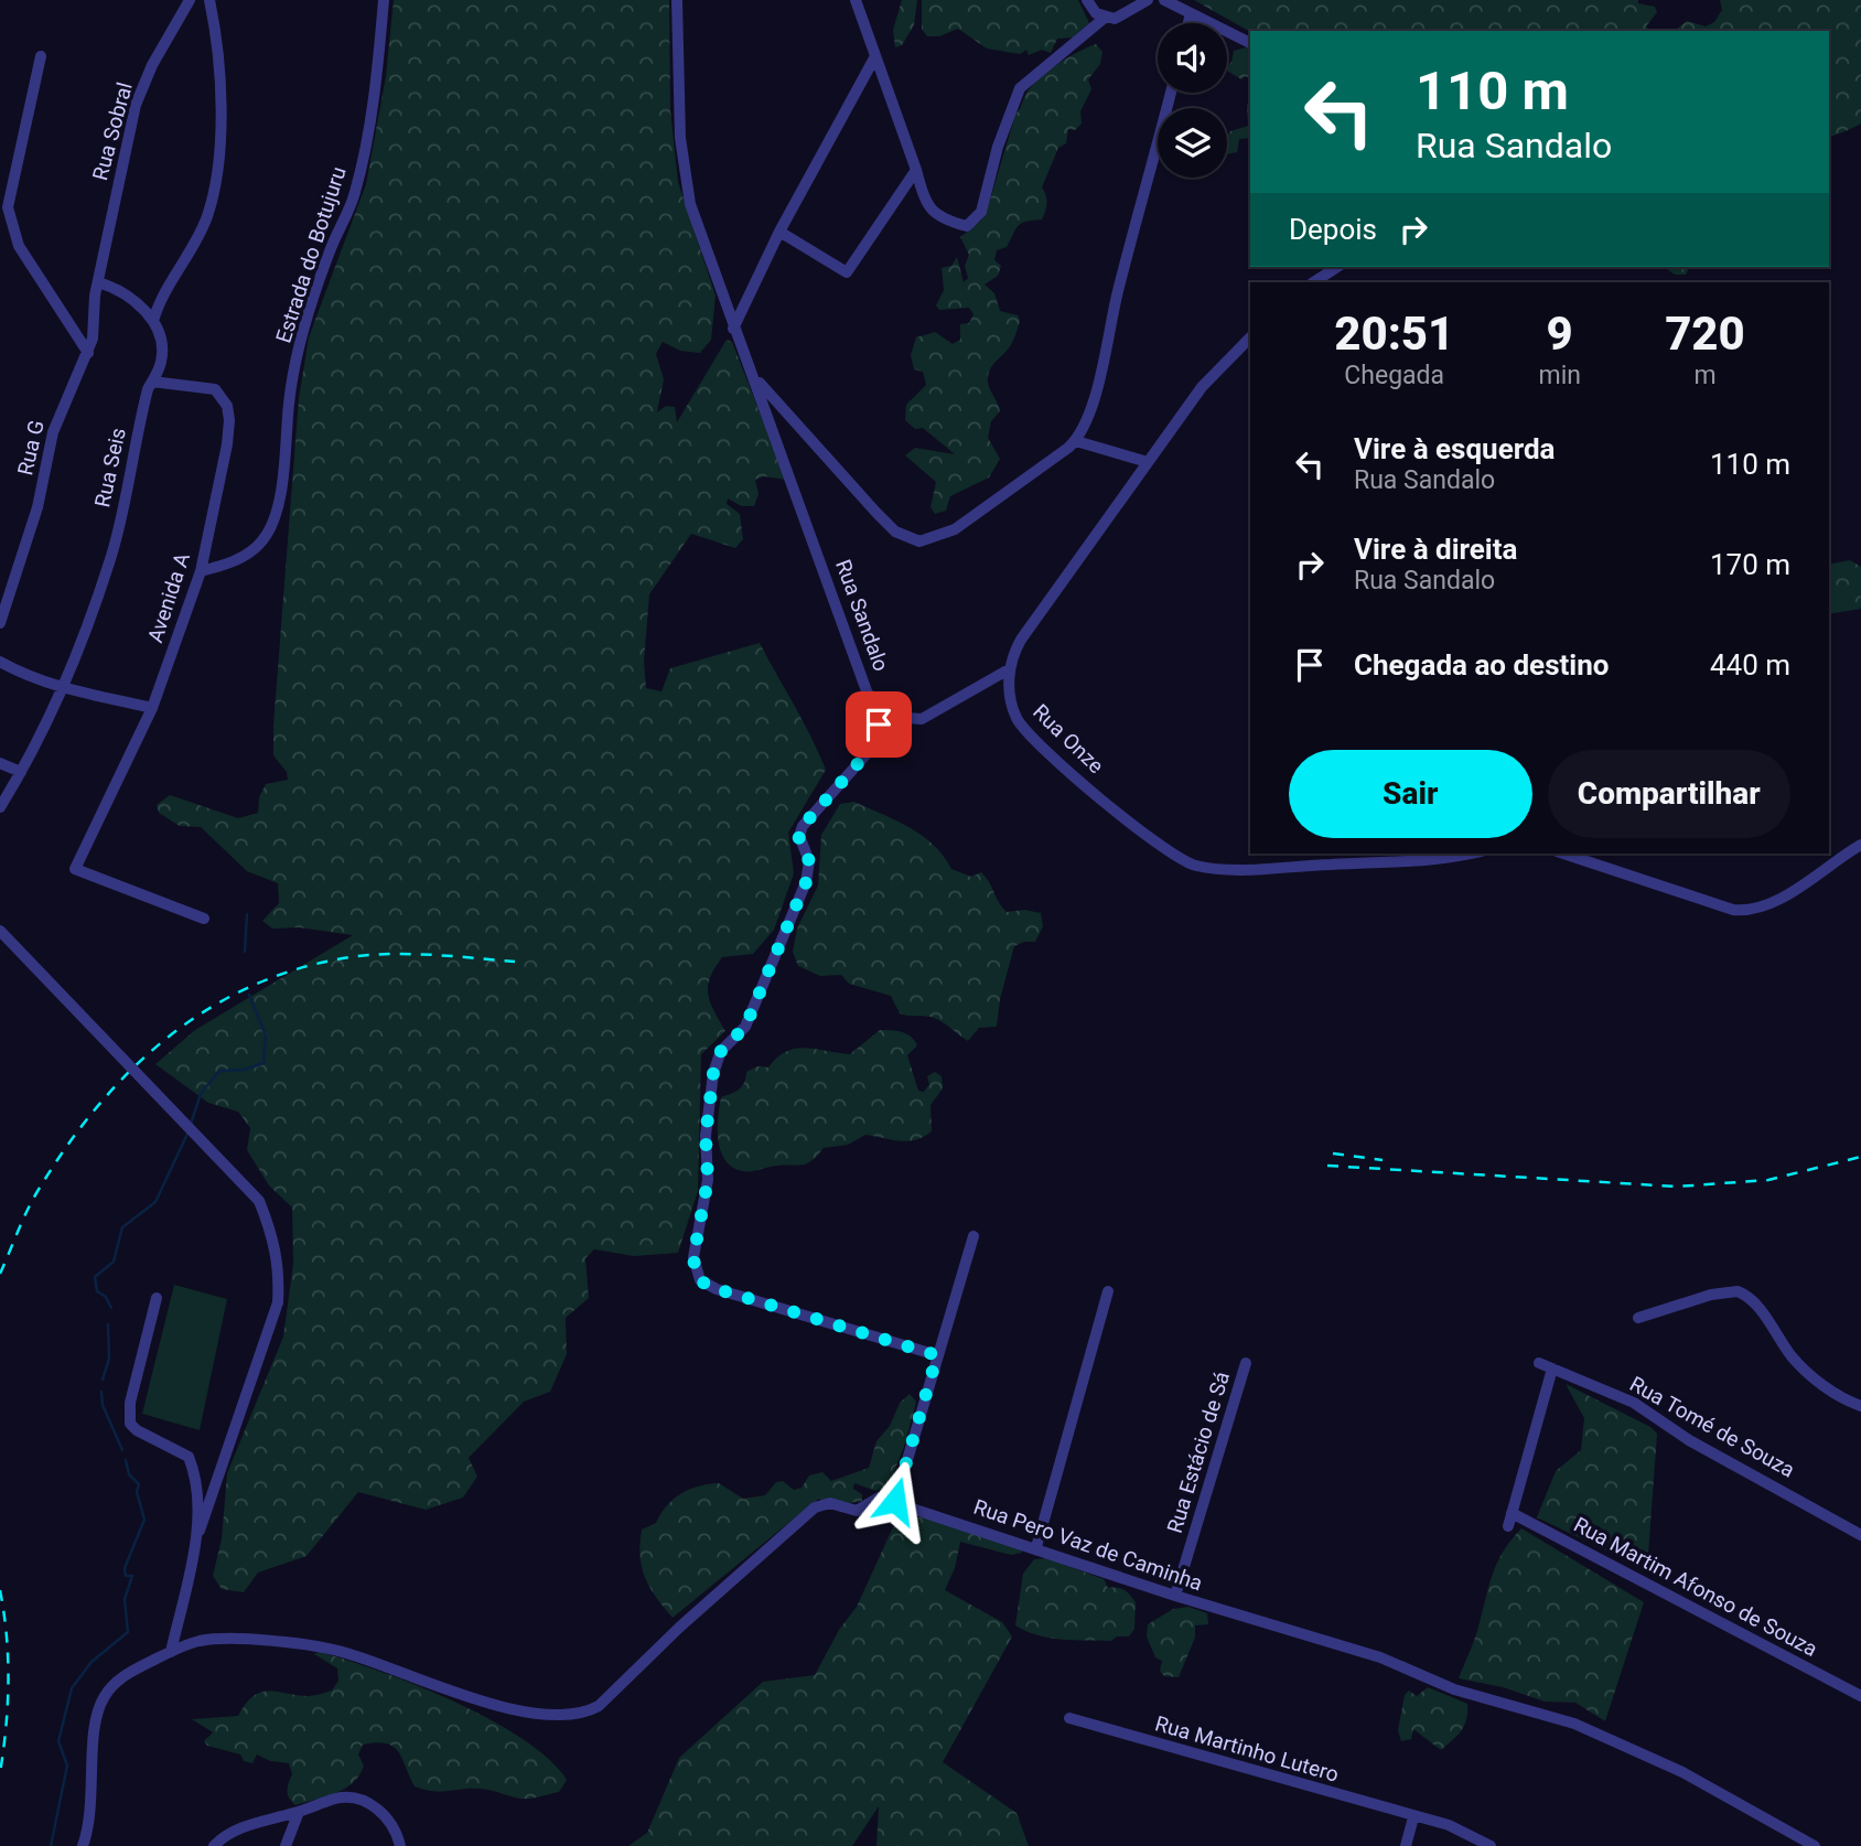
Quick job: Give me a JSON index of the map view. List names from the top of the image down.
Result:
{
  "streets": {
    "street": [
      "Rua Sobral",
      "Estrada do Botujuru",
      "Rua G",
      "Rua Seis",
      "Avenida A",
      "Rua Sandalo",
      "Rua Onze",
      "Rua Tomé de Souza",
      "Rua Estácio de Sá",
      "Rua Pero Vaz de Caminha",
      "Rua Martim Afonso de Souza",
      "Rua Martinho Lutero"
    ]
  },
  "crossings": [
    ["Rua Sobral", "Rua G"],
    ["Estrada do Botujuru", "Avenida A"],
    ["Rua Seis", "Avenida A"],
    ["Rua Tomé de Souza", "Rua Martim Afonso de Souza"],
    ["Rua Estácio de Sá", "Rua Pero Vaz de Caminha"]
  ],
  "page": {
    "turn": ["110 m", "Rua Sandalo"],
    "then": "Depois",
    "eta": [
      "20:51",
      "Chegada",
      "9",
      "min",
      "720",
      "m"
    ],
    "list": [
      {
        "name": "Vire à esquerda",
        "note": "Rua Sandalo",
        "value": "110 m"
      },
      {
        "name": "Vire à direita",
        "note": "Rua Sandalo",
        "value": "170 m"
      },
      {
        "name": "Chegada ao destino",
        "value": "440 m"
      }
    ],
    "buttons": ["Sair", "Compartilhar"]
  }
}
